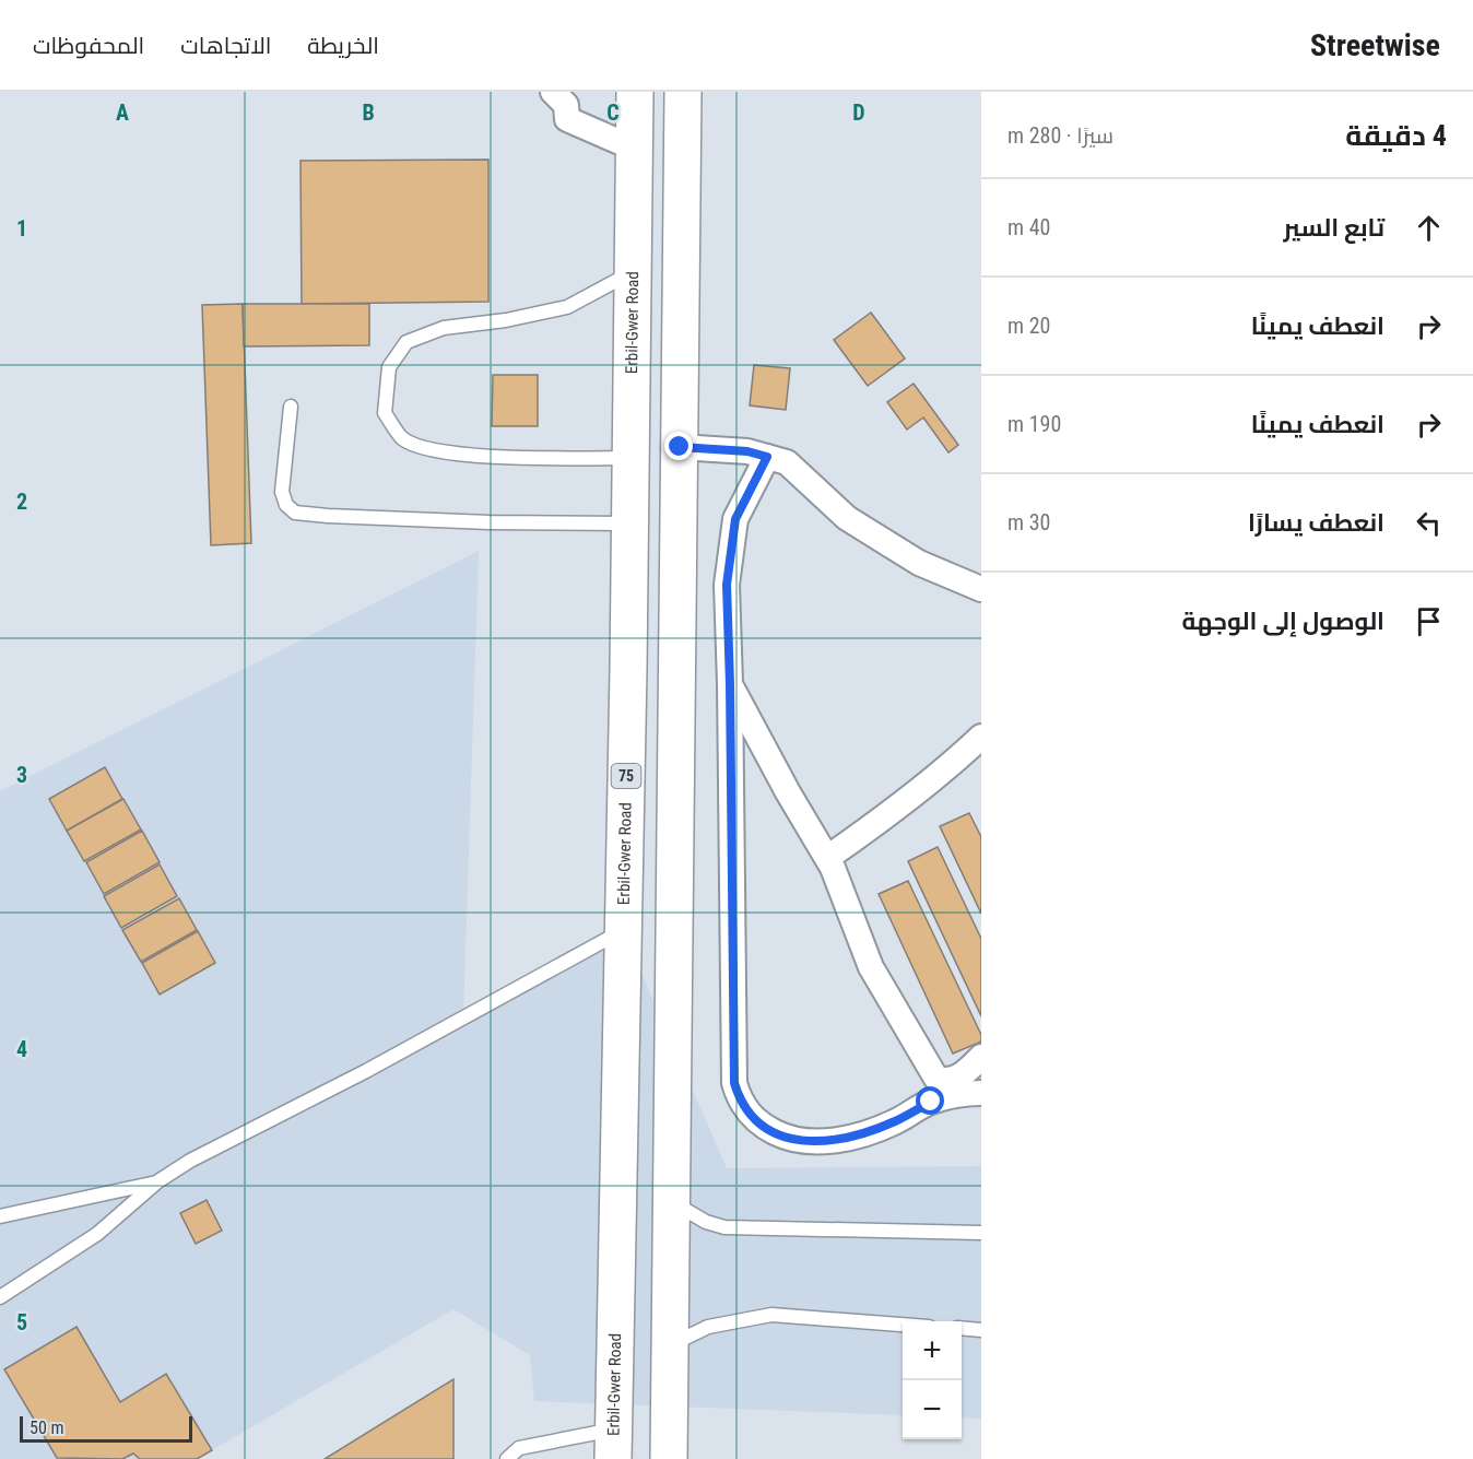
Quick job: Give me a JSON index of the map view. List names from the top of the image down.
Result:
{
  "streets": {
    "highway": ["Erbil-Gwer Road", "75"]
  },
  "scale_bar": "50 m",
  "page": {
    "header": "Streetwise",
    "nav": ["الخريطة", "الاتجاهات", "المحفوظات"],
    "heading": ["4 دقيقة", "سيرًا · 280 m"],
    "list": [
      ["تابع السير", "40 m"],
      ["انعطف يمينًا", "20 m"],
      ["انعطف يمينًا", "190 m"],
      ["انعطف يسارًا", "30 m"],
      "الوصول إلى الوجهة"
    ],
    "map_buttons": ["+", "−"],
    "scale": "50 m"
  },
  "grid": {
    "columns": [
      "A",
      "B",
      "C",
      "D"
    ],
    "rows": [
      "1",
      "2",
      "3",
      "4",
      "5"
    ]
  }
}
